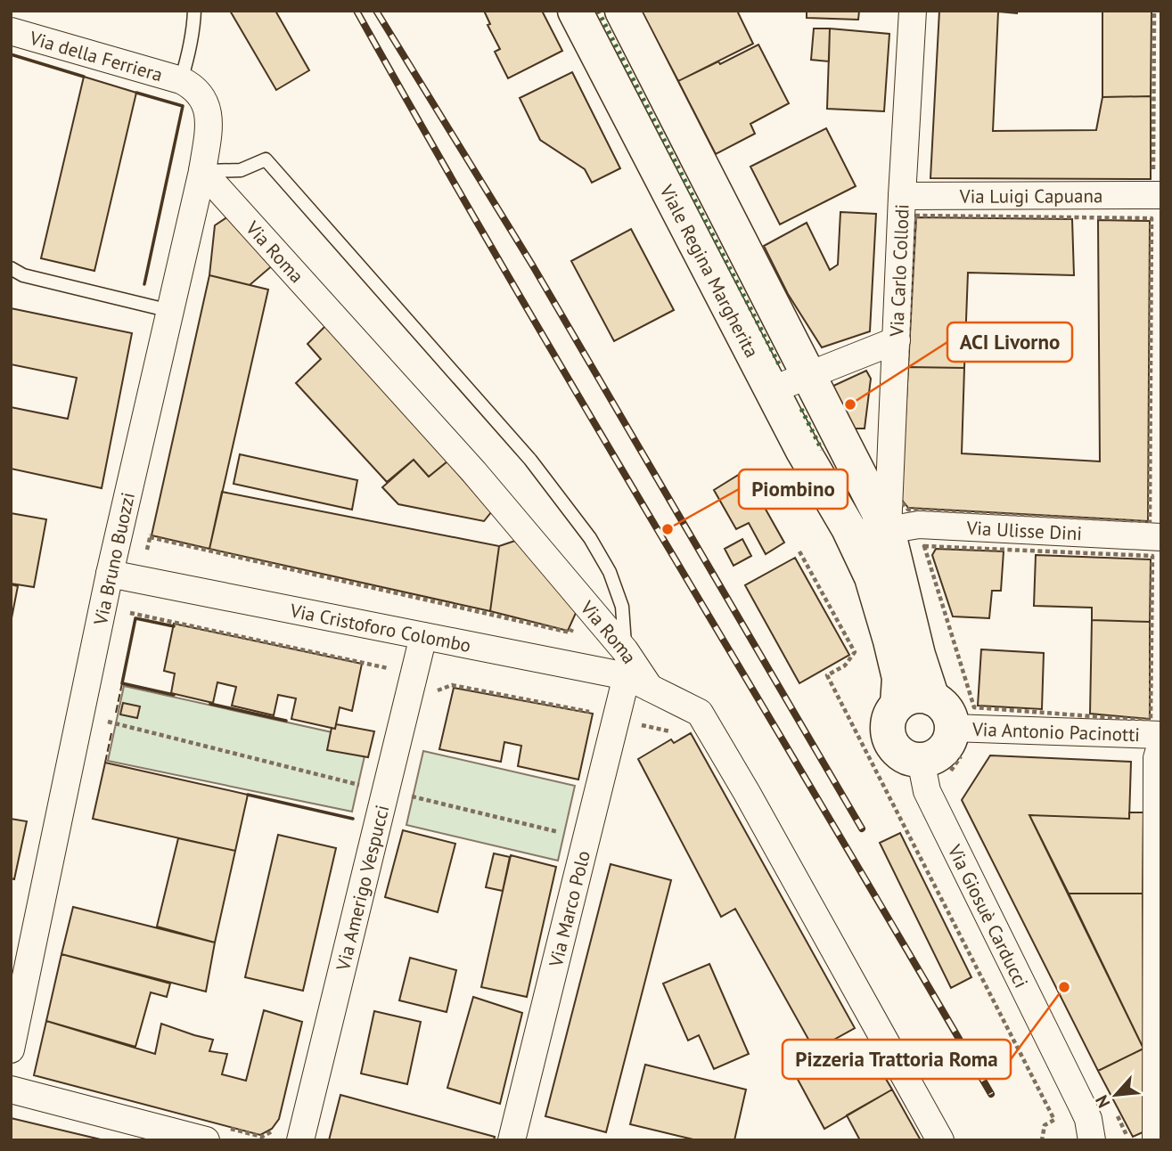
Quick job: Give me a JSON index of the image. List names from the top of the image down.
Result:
{
  "streets": {
    "street": [
      "Via della Ferriera",
      "Via Luigi Capuana",
      "Via Roma",
      "Via Carlo Collodi",
      "Viale Regina Margherita",
      "Via Ulisse Dini",
      "Via Bruno Buozzi",
      "Via Cristoforo Colombo",
      "Via Antonio Pacinotti",
      "Via Amerigo Vespucci",
      "Via Marco Polo",
      "Via Giosuè Carducci"
    ]
  },
  "crossings": [
    ["Via della Ferriera", "Via Bruno Buozzi"],
    ["Via Luigi Capuana", "Via Carlo Collodi"],
    ["Via Roma", "Via Bruno Buozzi"],
    ["Via Roma", "Via Cristoforo Colombo"],
    ["Via Roma", "Via Marco Polo"],
    ["Via Carlo Collodi", "Via Ulisse Dini"],
    ["Viale Regina Margherita", "Via Ulisse Dini"],
    ["Viale Regina Margherita", "Via Giosuè Carducci"],
    ["Via Bruno Buozzi", "Via Cristoforo Colombo"],
    ["Via Cristoforo Colombo", "Via Amerigo Vespucci"],
    ["Via Cristoforo Colombo", "Via Marco Polo"]
  ],
  "places": ["ACI Livorno", "Piombino", "Pizzeria Trattoria Roma"],
  "north": "bottom left"
}
